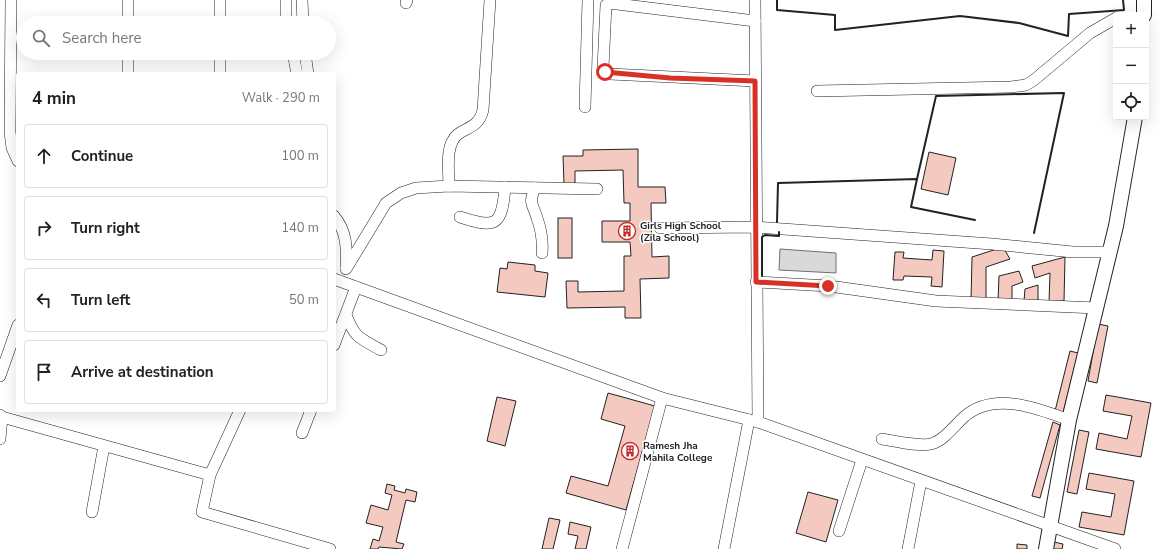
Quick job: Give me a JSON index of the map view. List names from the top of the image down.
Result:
{
  "places": {
    "building": ["Girls High School (Zila School)", "Ramesh Jha Mahila College"]
  },
  "page": {
    "map_buttons": ["+", "−"],
    "search": "Search here",
    "heading": ["4 min", "Walk · 290 m"],
    "list": [
      ["Continue", "100 m"],
      ["Turn right", "140 m"],
      ["Turn left", "50 m"],
      "Arrive at destination"
    ]
  }
}
